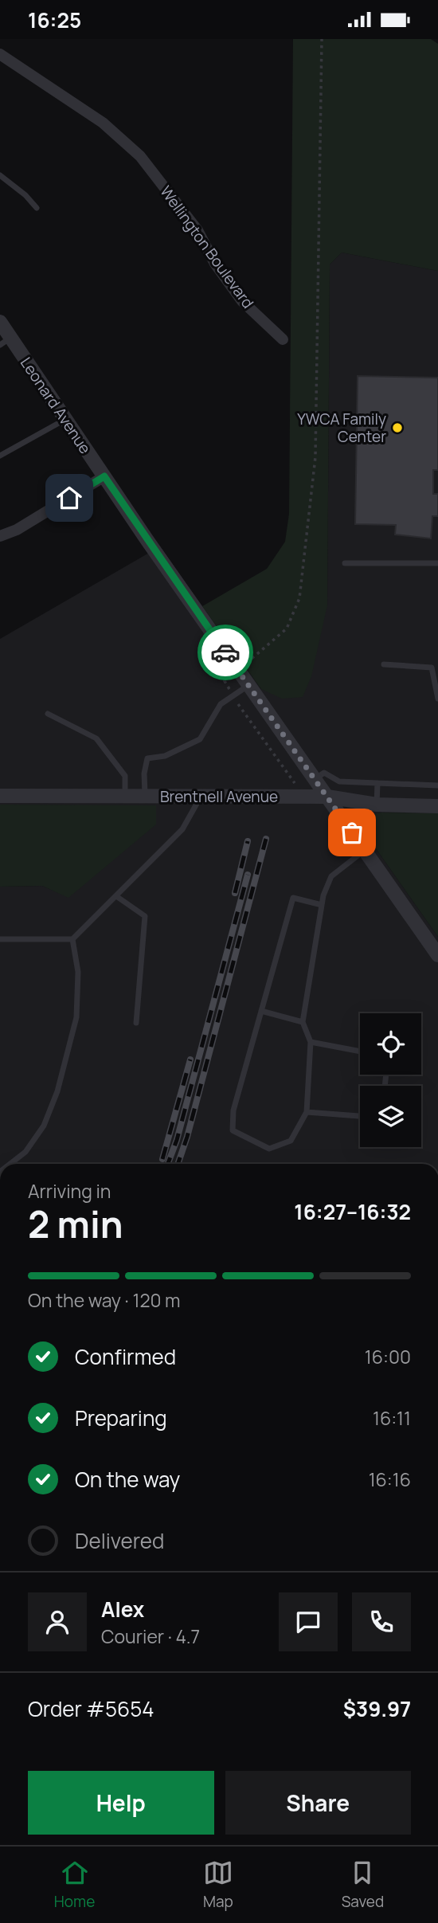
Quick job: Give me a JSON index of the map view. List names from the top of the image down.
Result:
{
  "streets": {
    "street": ["Wellington Boulevard", "Leonard Avenue", "Brentnell Avenue"]
  },
  "crossings": [
    ["Leonard Avenue", "Brentnell Avenue"]
  ],
  "places": ["YWCA Family Center"],
  "page": {
    "status": "16:25",
    "heading": ["2 min", "Arriving in", "16:27–16:32"],
    "panel": [
      "Alex",
      "Courier · 4.7",
      "Order #5654",
      "$39.97"
    ],
    "bar": "On the way · 120 m",
    "list": [
      ["Confirmed", "16:00"],
      ["Preparing", "16:11"],
      ["On the way", "16:16"],
      "Delivered"
    ],
    "buttons": ["Help", "Share"],
    "tabs": ["Home", "Map", "Saved"]
  }
}
